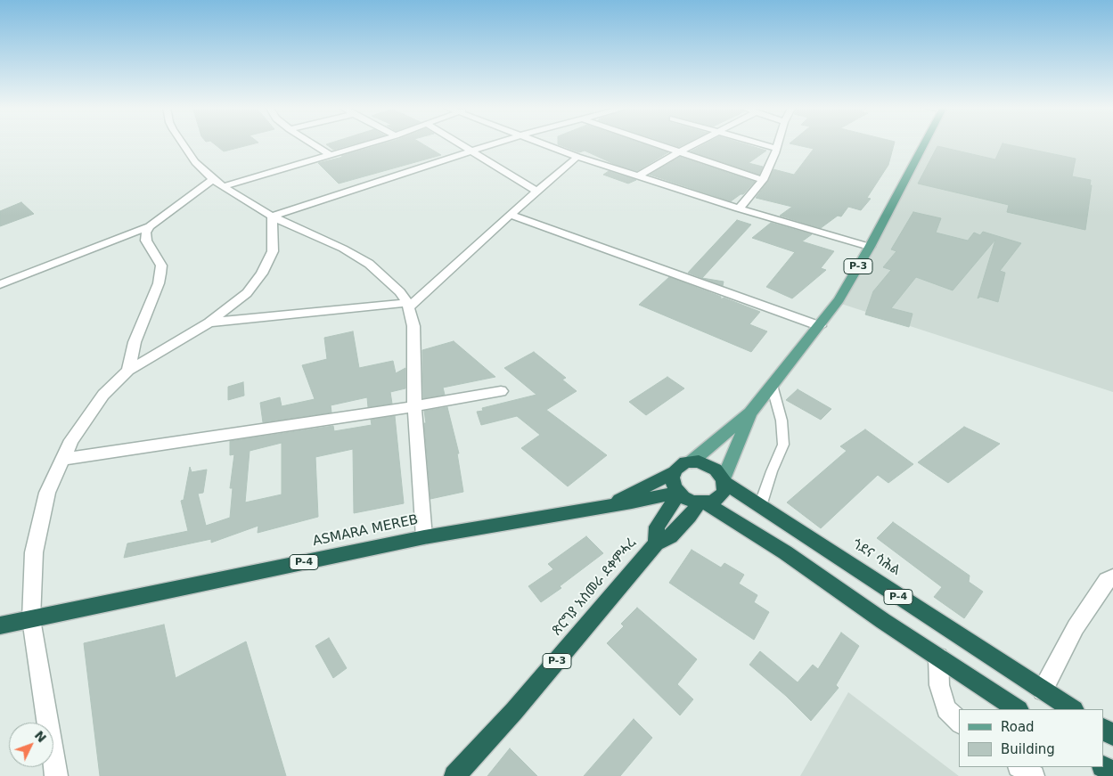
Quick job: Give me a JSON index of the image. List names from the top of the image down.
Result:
{
  "streets": {
    "highway": [
      "P-3",
      "ASMARA MEREB",
      "ጎደና ሳሕል",
      "P-4",
      "ጽርግያ አስመራ ደቀምሓረ"
    ]
  },
  "crossings": [
    ["P-3", "ጎደና ሳሕል"],
    ["P-3", "P-4"],
    ["P-3", "ጽርግያ አስመራ ደቀምሓረ"],
    ["ASMARA MEREB", "P-4"],
    ["ጎደና ሳሕል", "P-4"]
  ],
  "legend": ["Road", "Building"],
  "north": "top right"
}
